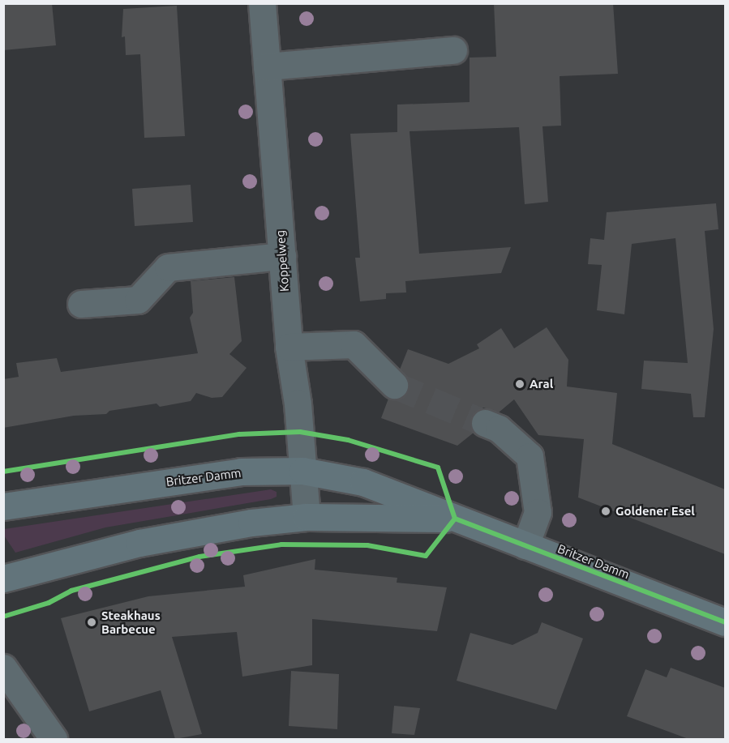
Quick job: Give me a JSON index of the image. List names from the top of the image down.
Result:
{
  "streets": {
    "main road": ["Britzer Damm"],
    "street": ["Koppelweg"]
  },
  "crossings": [
    ["Koppelweg", "Britzer Damm"]
  ],
  "places": ["Aral", "Goldener Esel", "Steakhaus Barbecue"]
}
